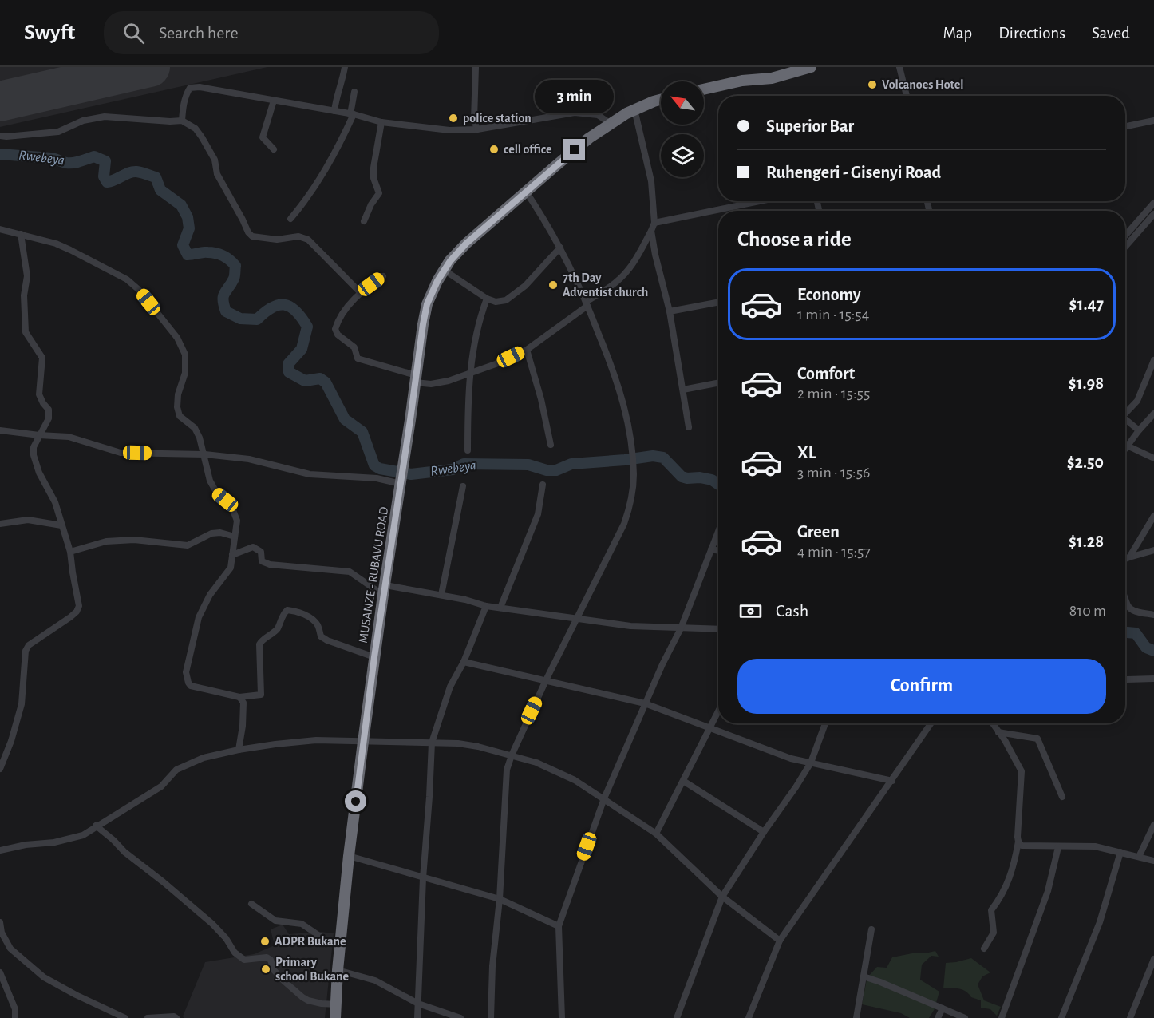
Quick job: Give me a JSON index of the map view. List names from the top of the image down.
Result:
{
  "streets": {
    "highway": ["MUSANZE - RUBAVU ROAD"]
  },
  "water": ["Rwebeya"],
  "places": [
    "Volcanoes Hotel",
    "police station",
    "cell office",
    "7th Day Adventist church",
    "ADPR Bukane",
    "Primary school Bukane"
  ],
  "north": "top left",
  "page": {
    "header": "Swyft",
    "search": "Search here",
    "nav": ["Map", "Directions", "Saved"],
    "bubble": "3 min",
    "banner": ["Superior Bar", "Ruhengeri - Gisenyi Road"],
    "heading": "Choose a ride",
    "list": [
      {
        "name": "Economy",
        "note": "1 min · 15:54",
        "value": "$1.47"
      },
      {
        "name": "Comfort",
        "note": "2 min · 15:55",
        "value": "$1.98"
      },
      {
        "name": "XL",
        "note": "3 min · 15:56",
        "value": "$2.50"
      },
      {
        "name": "Green",
        "note": "4 min · 15:57",
        "value": "$1.28"
      }
    ],
    "pay": ["Cash", "810 m"],
    "buttons": "Confirm"
  }
}
